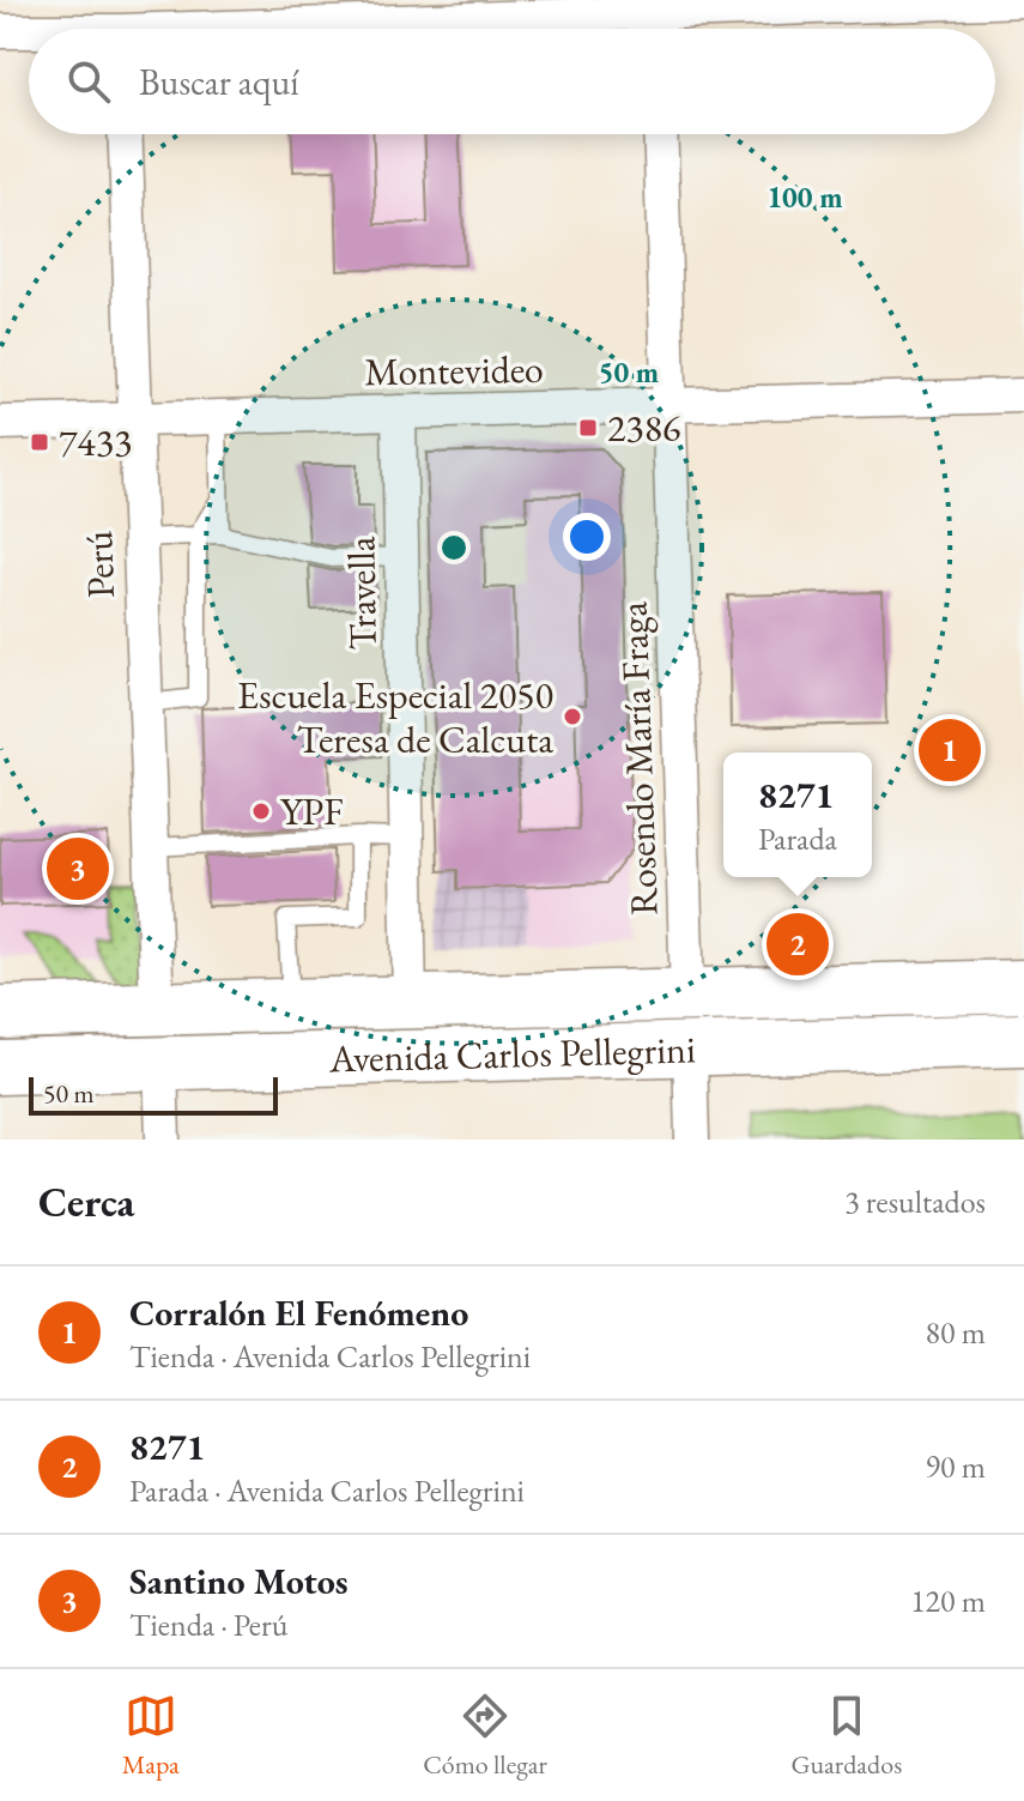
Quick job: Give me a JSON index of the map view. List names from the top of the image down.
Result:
{
  "streets": {
    "main road": ["Avenida Carlos Pellegrini"],
    "street": [
      "Montevideo",
      "Perú",
      "Travella",
      "Rosendo María Fraga"
    ]
  },
  "crossings": [
    ["Montevideo", "Perú"],
    ["Montevideo", "Travella"],
    ["Montevideo", "Rosendo María Fraga"],
    ["Perú", "Avenida Carlos Pellegrini"],
    ["Travella", "Avenida Carlos Pellegrini"],
    ["Rosendo María Fraga", "Avenida Carlos Pellegrini"]
  ],
  "places": {
    "transit": ["2386", "7433"],
    "other": ["Escuela Especial 2050 Teresa de Calcuta", "YPF"]
  },
  "scale_bar": "50 m",
  "page": {
    "search": "Buscar aquí",
    "pins": ["1", "3", "2"],
    "popup": ["8271", "Parada"],
    "scale": "50 m",
    "heading": ["Cerca", "3 resultados"],
    "list": [
      {
        "mark": "1",
        "name": "Corralón El Fenómeno",
        "note": "Tienda · Avenida Carlos Pellegrini",
        "value": "80 m"
      },
      {
        "mark": "2",
        "name": "8271",
        "note": "Parada · Avenida Carlos Pellegrini",
        "value": "90 m"
      },
      {
        "mark": "3",
        "name": "Santino Motos",
        "note": "Tienda · Perú",
        "value": "120 m"
      }
    ],
    "nav": ["Mapa", "Cómo llegar", "Guardados"]
  },
  "rings": ["100 m", "50 m"]
}
